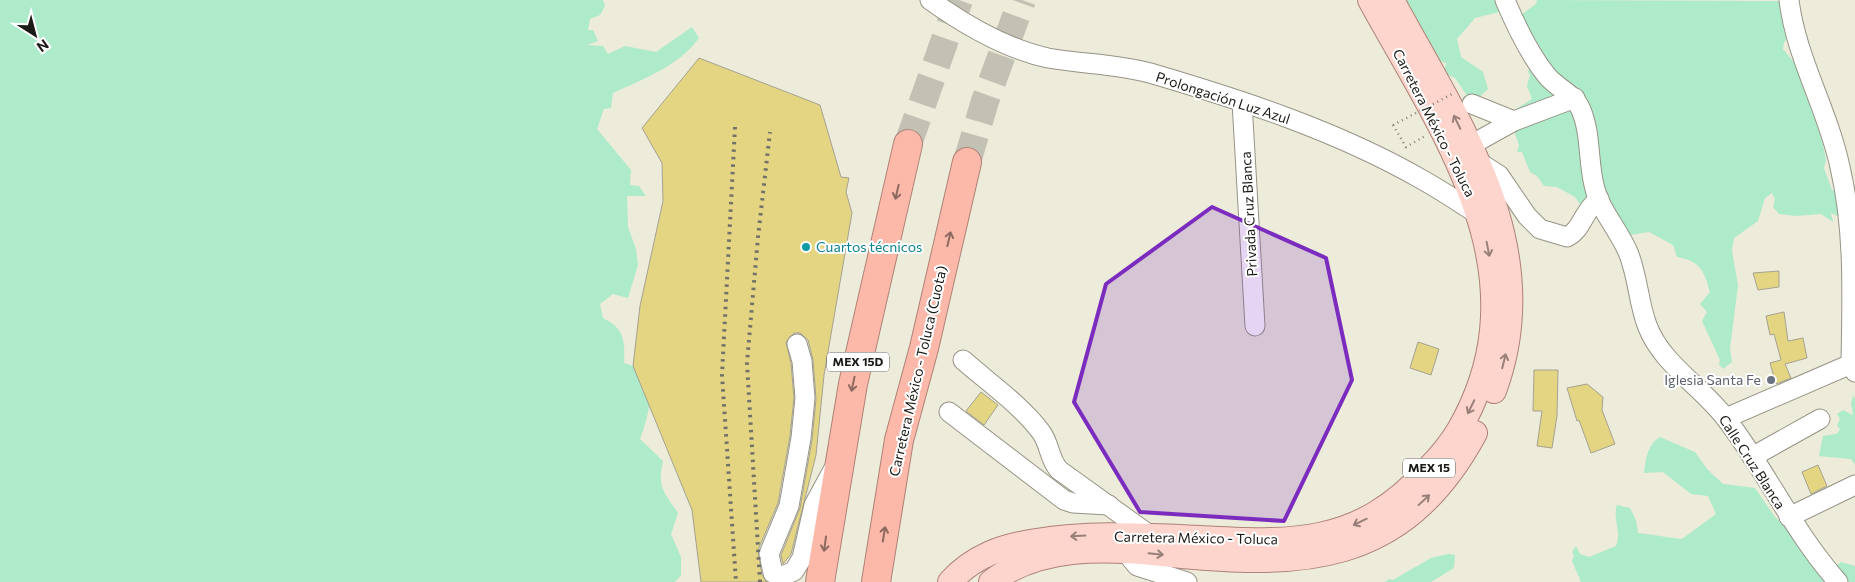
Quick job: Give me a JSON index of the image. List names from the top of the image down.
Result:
{
  "streets": {
    "highway": ["MEX 15D", "Carretera México - Toluca (Cuota)"],
    "main road": ["Carretera México - Toluca", "MEX 15"],
    "street": ["Prolongación Luz Azul", "Privada Cruz Blanca", "Calle Cruz Blanca"]
  },
  "crossings": [
    ["Prolongación Luz Azul", "Carretera México - Toluca"],
    ["Prolongación Luz Azul", "Privada Cruz Blanca"]
  ],
  "places": ["Cuartos técnicos", "Iglesia Santa Fe"],
  "north": "bottom right"
}
